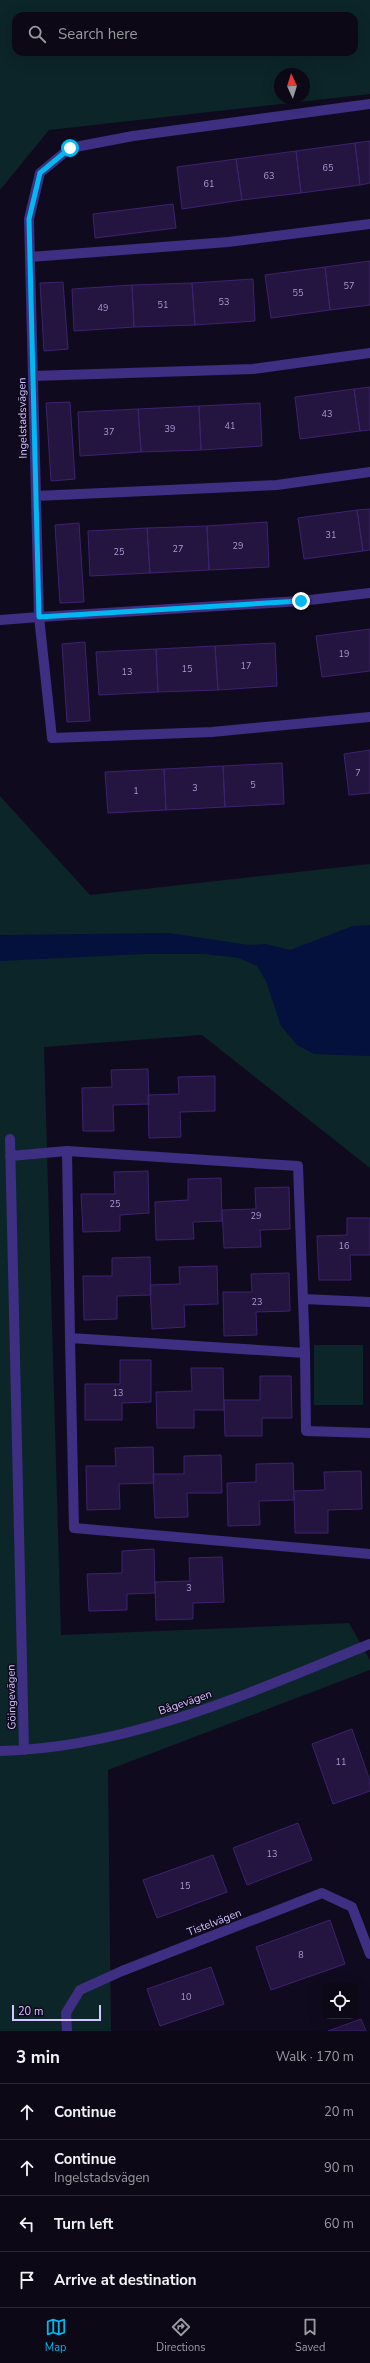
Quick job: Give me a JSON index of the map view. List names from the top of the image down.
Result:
{
  "streets": {
    "street": [
      "Ingelstadsvägen",
      "Göingevägen",
      "Bågevägen",
      "Tistelvägen"
    ]
  },
  "crossings": [
    ["Göingevägen", "Bågevägen"]
  ],
  "house_numbers": [
    "65",
    "63",
    "61",
    "57",
    "55",
    "53",
    "51",
    "49",
    "43",
    "41",
    "39",
    "37",
    "31",
    "29",
    "27",
    "25",
    "19",
    "17",
    "15",
    "13",
    "7",
    "5",
    "3",
    "1",
    "25",
    "29",
    "16",
    "23",
    "13",
    "3",
    "11",
    "13",
    "15",
    "8",
    "10"
  ],
  "scale_bar": "20 m",
  "north": "top",
  "page": {
    "search": "Search here",
    "scale": "20 m",
    "heading": ["3 min", "Walk · 170 m"],
    "list": [
      ["Continue", "20 m"],
      ["Continue", "Ingelstadsvägen", "90 m"],
      ["Turn left", "60 m"],
      "Arrive at destination"
    ],
    "nav": ["Map", "Directions", "Saved"]
  }
}
